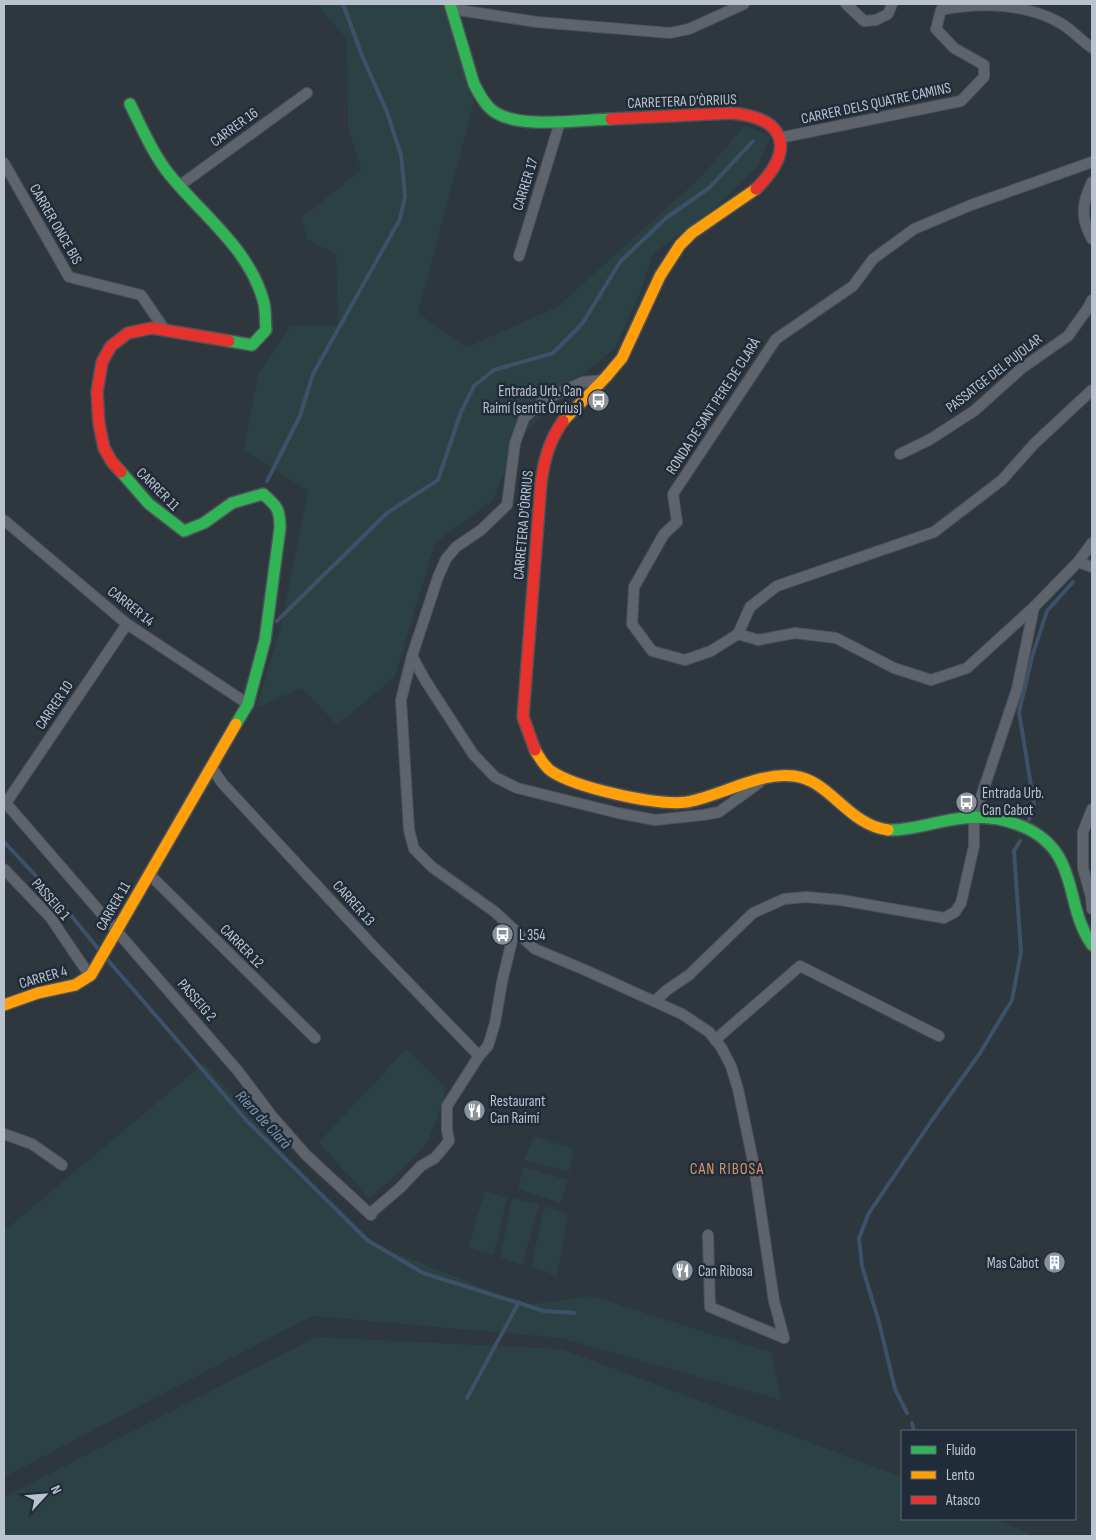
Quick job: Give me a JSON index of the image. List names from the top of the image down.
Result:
{
  "streets": {
    "street": [
      "CARRETERA D'ÒRRIUS",
      "CARRER DELS QUATRE CAMINS",
      "CARRER 16",
      "CARRER 17",
      "CARRER ONCE BIS",
      "PASSATGE DEL PUJOLAR",
      "RONDA DE SANT PERE DE CLARÀ",
      "CARRER 11",
      "CARRER 14",
      "CARRER 10",
      "PASSEIG 1",
      "CARRER 13",
      "CARRER 12",
      "CARRER 4",
      "PASSEIG 2"
    ]
  },
  "crossings": [
    ["CARRETERA D'ÒRRIUS", "CARRER DELS QUATRE CAMINS"],
    ["CARRETERA D'ÒRRIUS", "CARRER 17"],
    ["CARRER 16", "CARRER 11"],
    ["CARRER ONCE BIS", "CARRER 11"],
    ["CARRER 11", "CARRER 14"],
    ["CARRER 11", "PASSEIG 1"],
    ["CARRER 11", "CARRER 13"],
    ["CARRER 11", "CARRER 12"],
    ["CARRER 11", "CARRER 4"],
    ["CARRER 11", "PASSEIG 2"],
    ["CARRER 14", "CARRER 10"],
    ["CARRER 10", "PASSEIG 2"],
    ["PASSEIG 1", "CARRER 4"],
    ["CARRER 13", "PASSEIG 2"]
  ],
  "districts": ["CAN RIBOSA"],
  "water": ["Riera de Clarà"],
  "places": {
    "bus stop": ["Entrada Urb. Can Raimí (sentit Òrrius)", "Entrada Urb. Can Cabot", "L 354"],
    "restaurant": ["Restaurant Can Raimí", "Can Ribosa"],
    "building": ["Mas Cabot"]
  },
  "legend": ["Fluido", "Lento", "Atasco"],
  "north": "top right"
}
